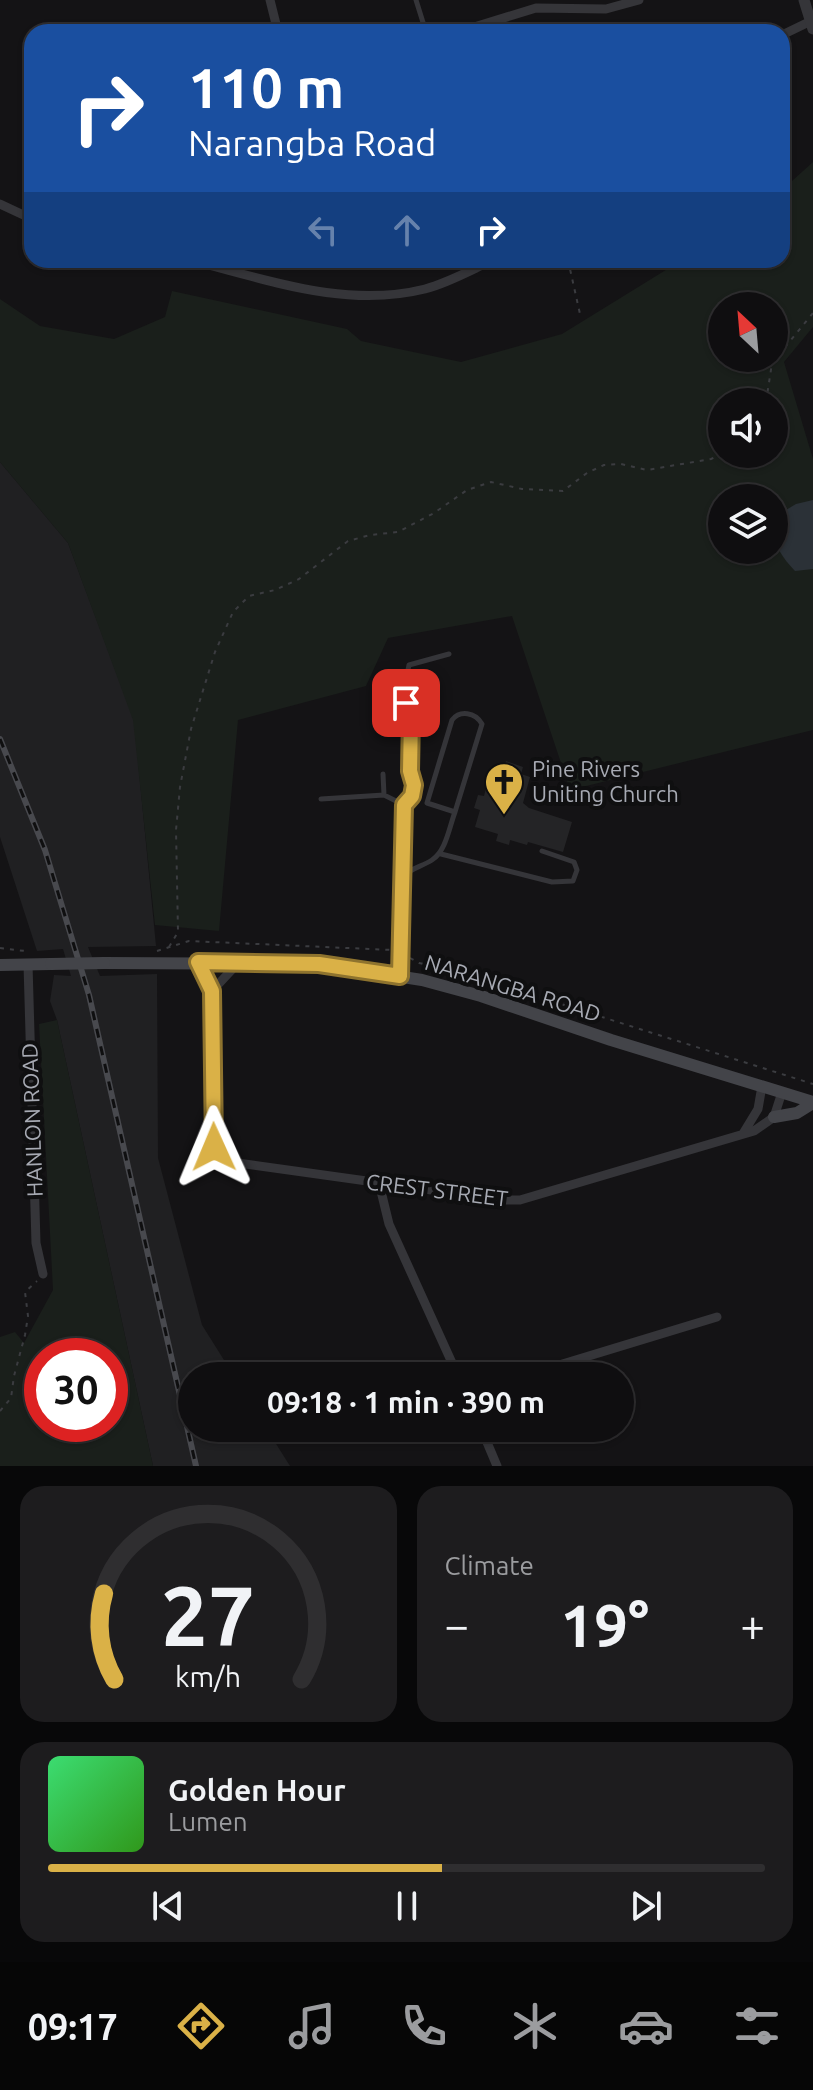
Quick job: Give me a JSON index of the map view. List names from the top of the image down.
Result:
{
  "streets": {
    "main road": ["NARANGBA ROAD"],
    "street": ["HANLON ROAD", "CREST STREET"]
  },
  "crossings": [
    ["NARANGBA ROAD", "HANLON ROAD"]
  ],
  "places": {
    "church": ["Pine Rivers Uniting Church"]
  },
  "north": "top left",
  "page": {
    "turn": ["110 m", "Narangba Road"],
    "limit": "30",
    "trip": "09:18 · 1 min · 390 m",
    "tile": "Climate",
    "heat": ["−", "19°", "+"],
    "song": ["Golden Hour", "Lumen"],
    "tabs": "09:17",
    "gauge": ["27", "km/h"]
  }
}
